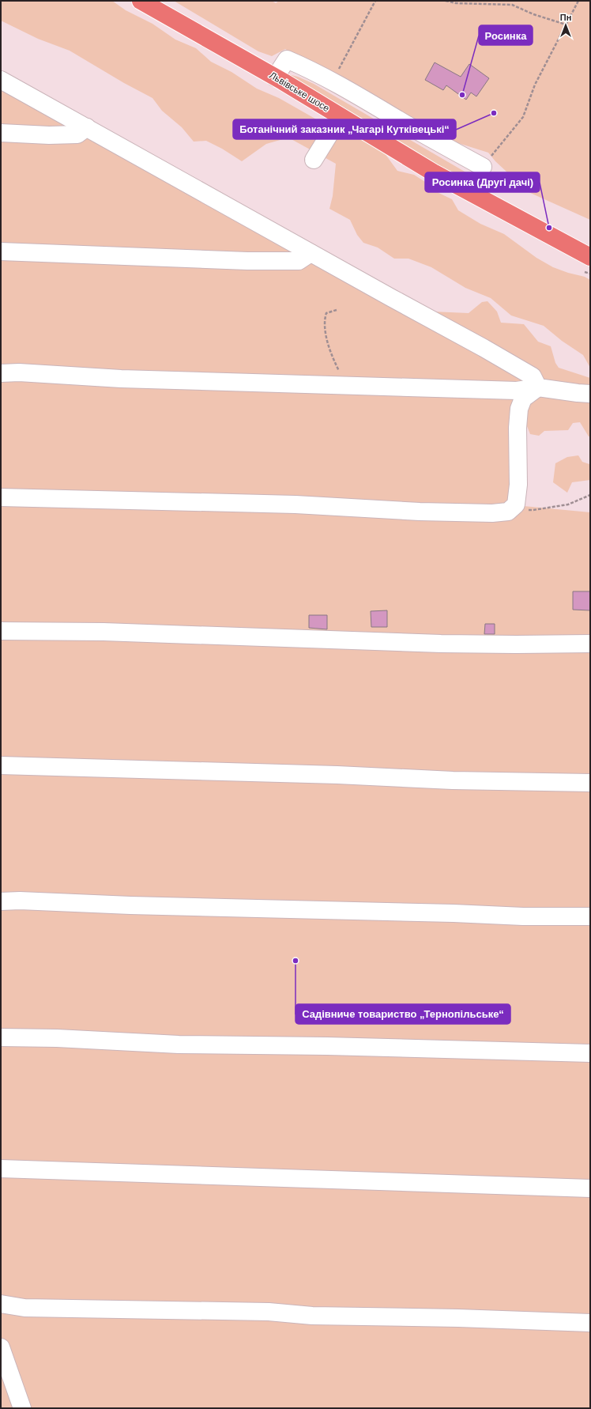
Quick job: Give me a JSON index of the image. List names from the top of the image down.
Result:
{
  "streets": {
    "highway": ["Львівське шосе"]
  },
  "places": [
    "Росинка",
    "Ботанічний заказник „Чагарі Кутківецькі“",
    "Росинка (Другі дачі)",
    "Садівниче товариство „Тернопільське“"
  ],
  "north": "top"
}
